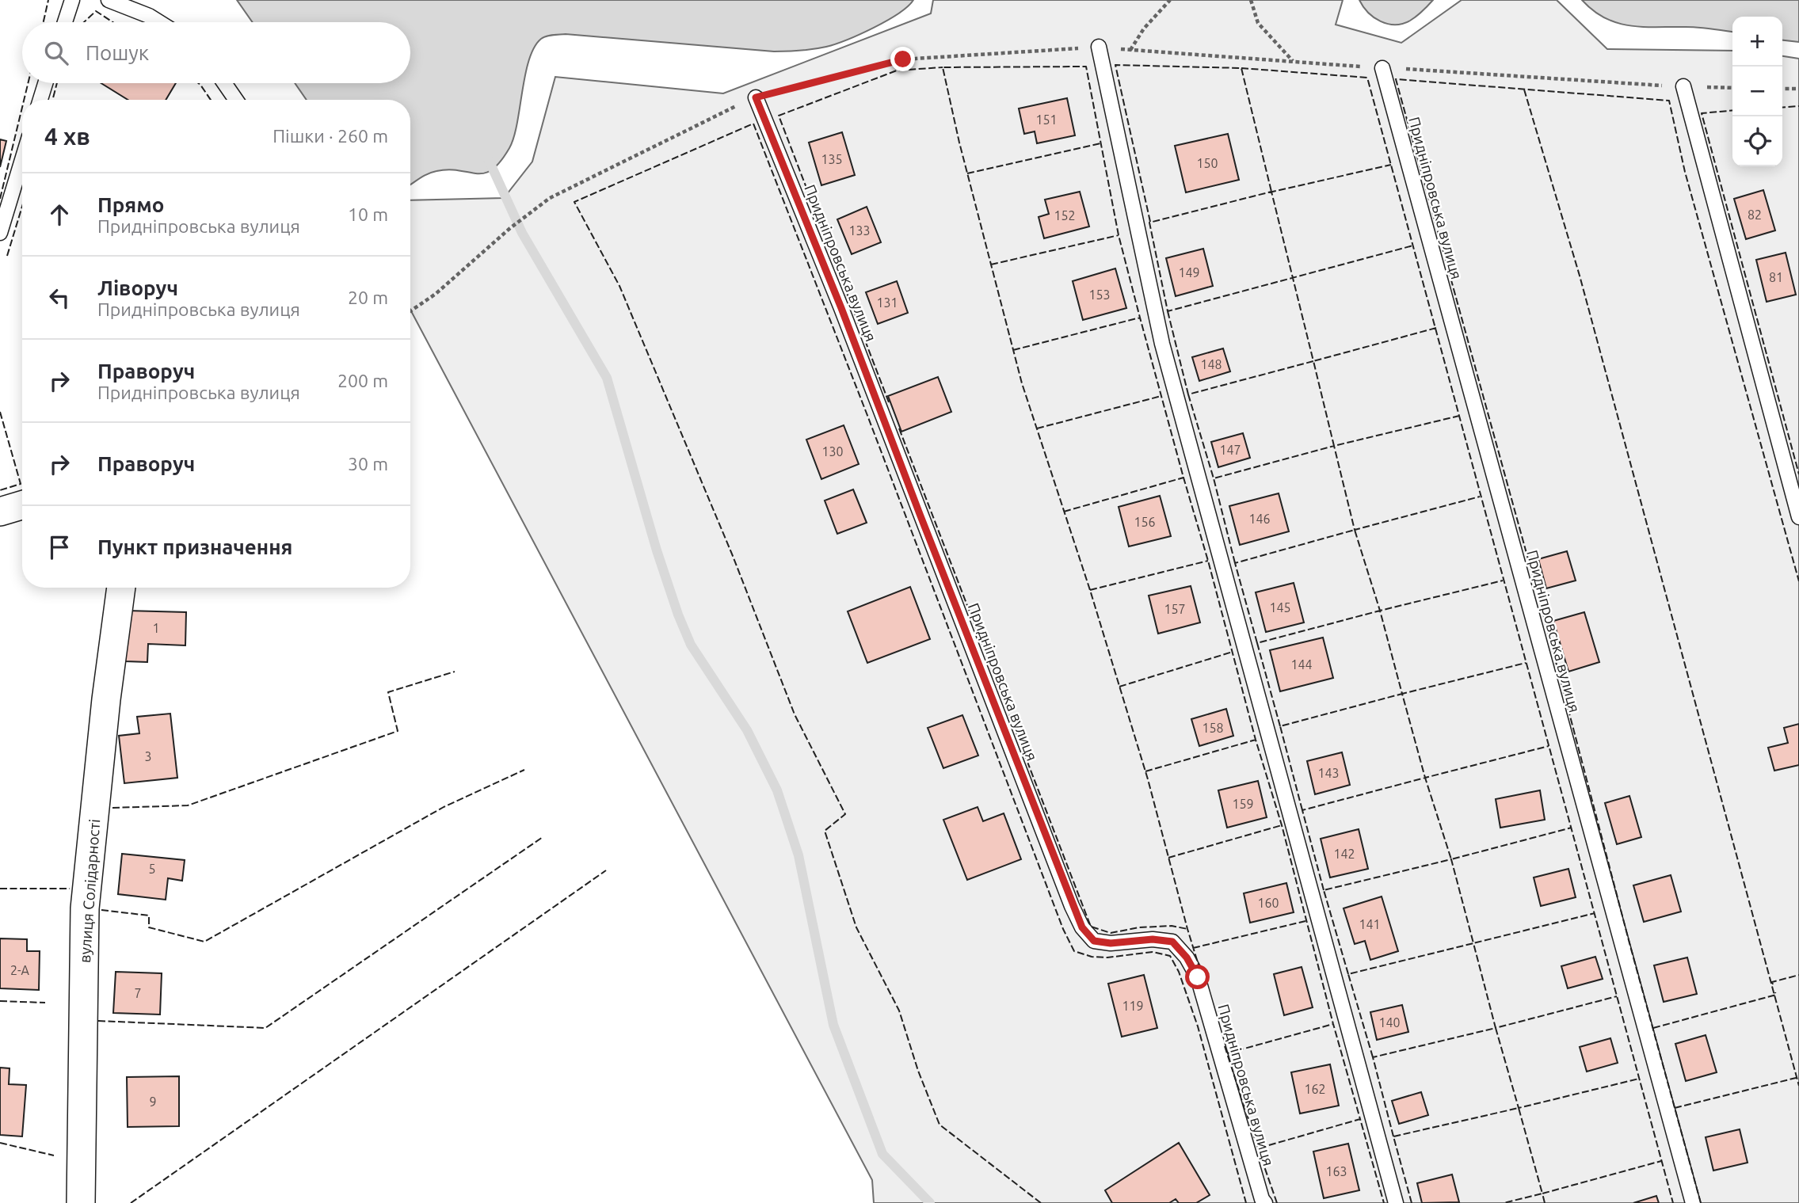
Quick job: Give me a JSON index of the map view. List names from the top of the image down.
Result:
{
  "streets": {
    "street": ["вулиця Солідарності"],
    "lane": ["Придніпровська вулиця"]
  },
  "house_numbers": [
    "151",
    "135",
    "150",
    "82",
    "152",
    "133",
    "149",
    "81",
    "153",
    "131",
    "148",
    "147",
    "130",
    "146",
    "156",
    "145",
    "157",
    "1",
    "144",
    "158",
    "3",
    "143",
    "159",
    "142",
    "5",
    "160",
    "141",
    "2-А",
    "7",
    "119",
    "140",
    "162",
    "9",
    "163"
  ],
  "page": {
    "map_buttons": ["+", "−"],
    "search": "Пошук",
    "heading": ["4 хв", "Пішки · 260 m"],
    "list": [
      ["Прямо", "Придніпровська вулиця", "10 m"],
      ["Ліворуч", "Придніпровська вулиця", "20 m"],
      ["Праворуч", "Придніпровська вулиця", "200 m"],
      ["Праворуч", "30 m"],
      "Пункт призначення"
    ]
  }
}
